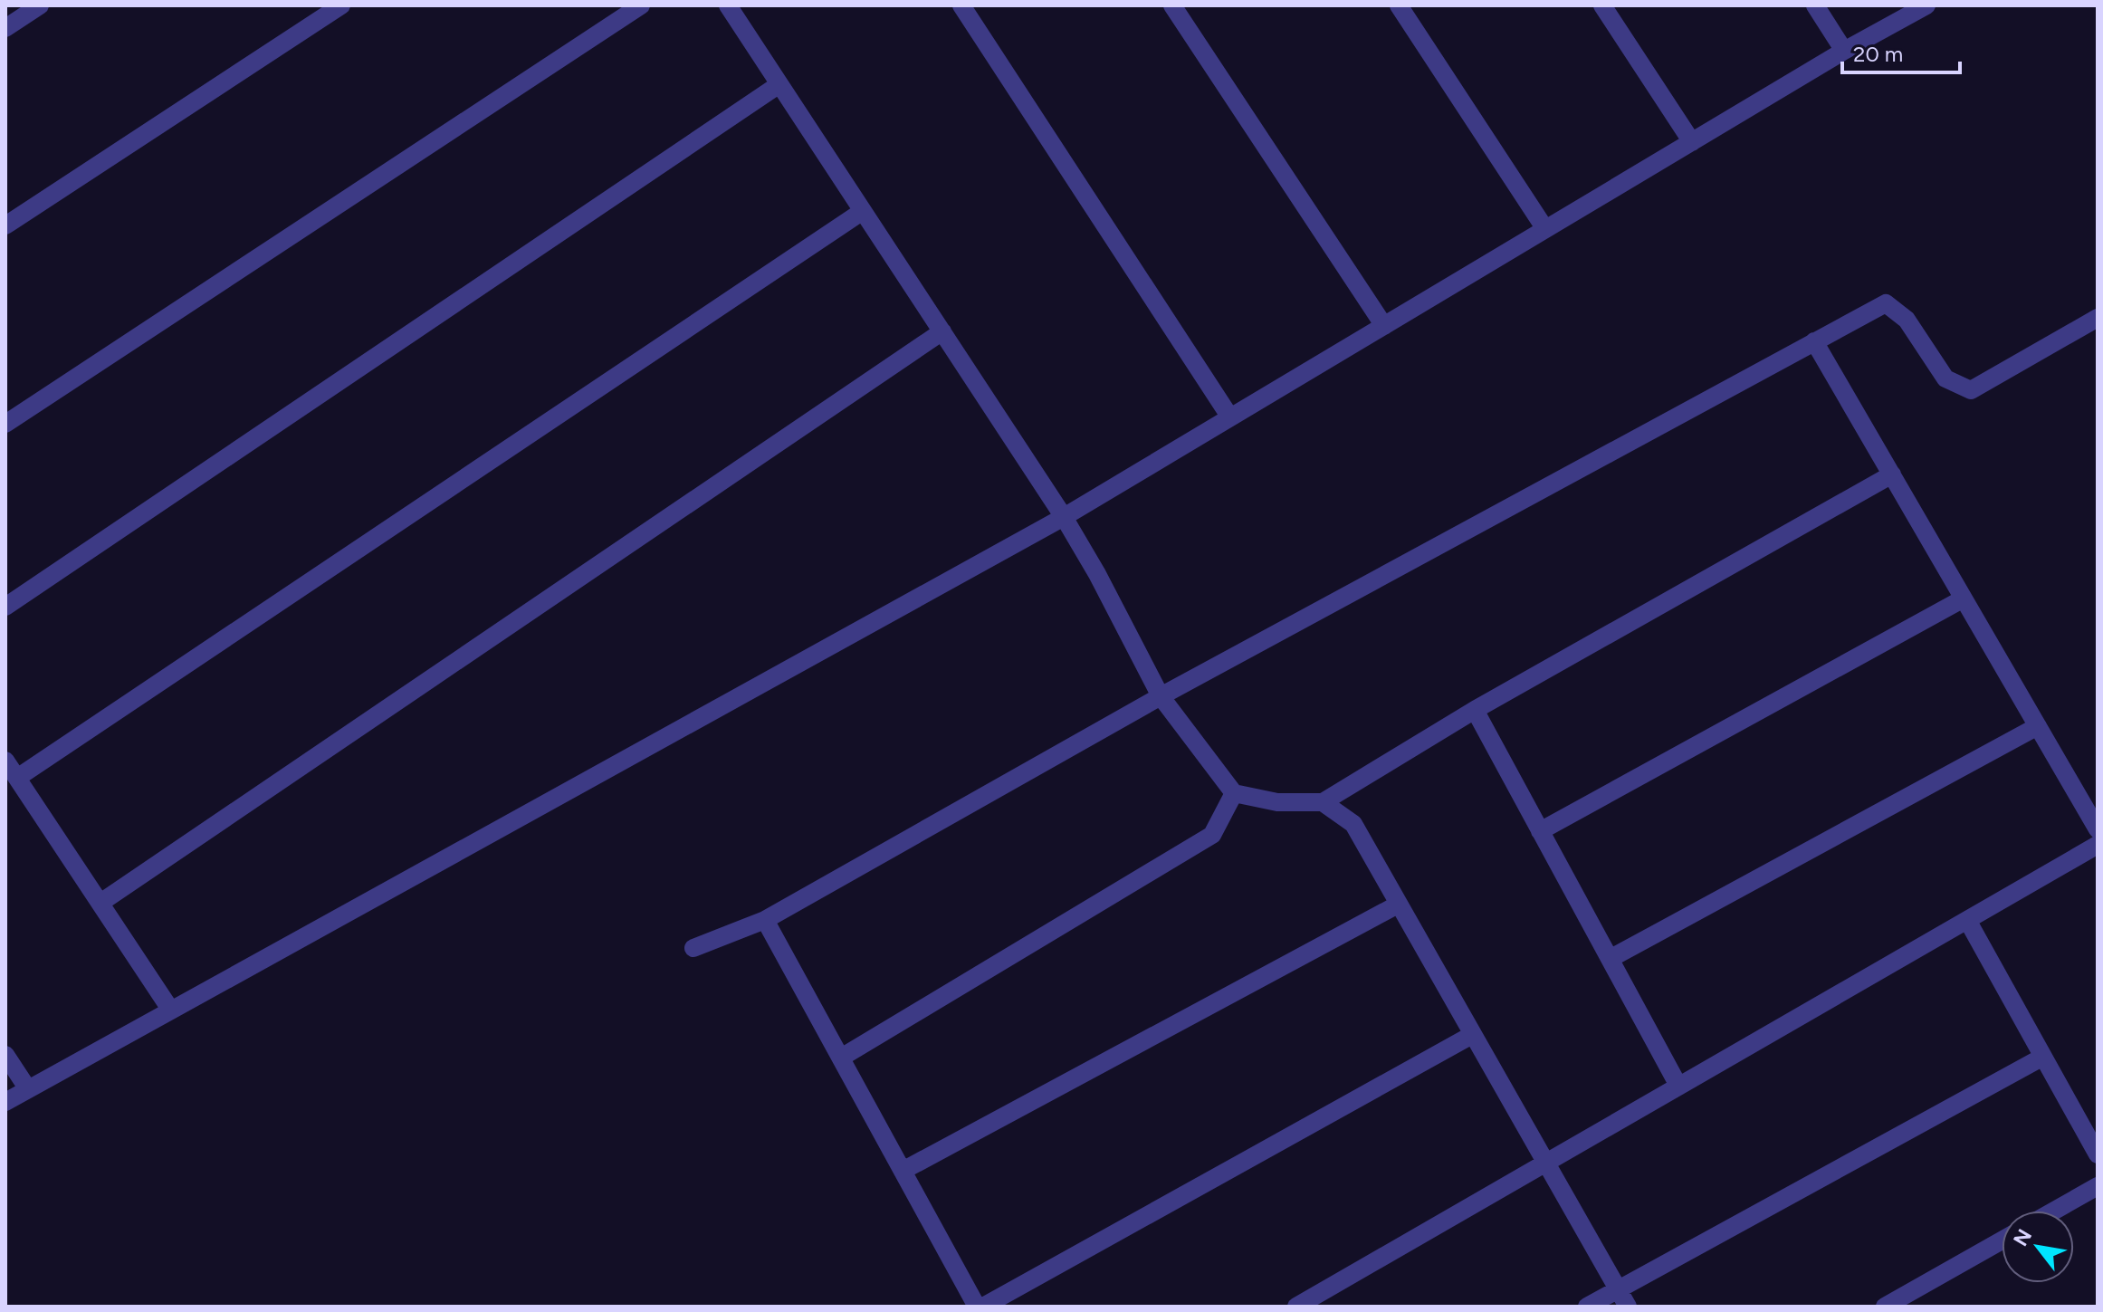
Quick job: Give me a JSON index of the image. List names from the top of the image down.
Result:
{
  "scale_bar": "20 m",
  "north": "top left"
}
